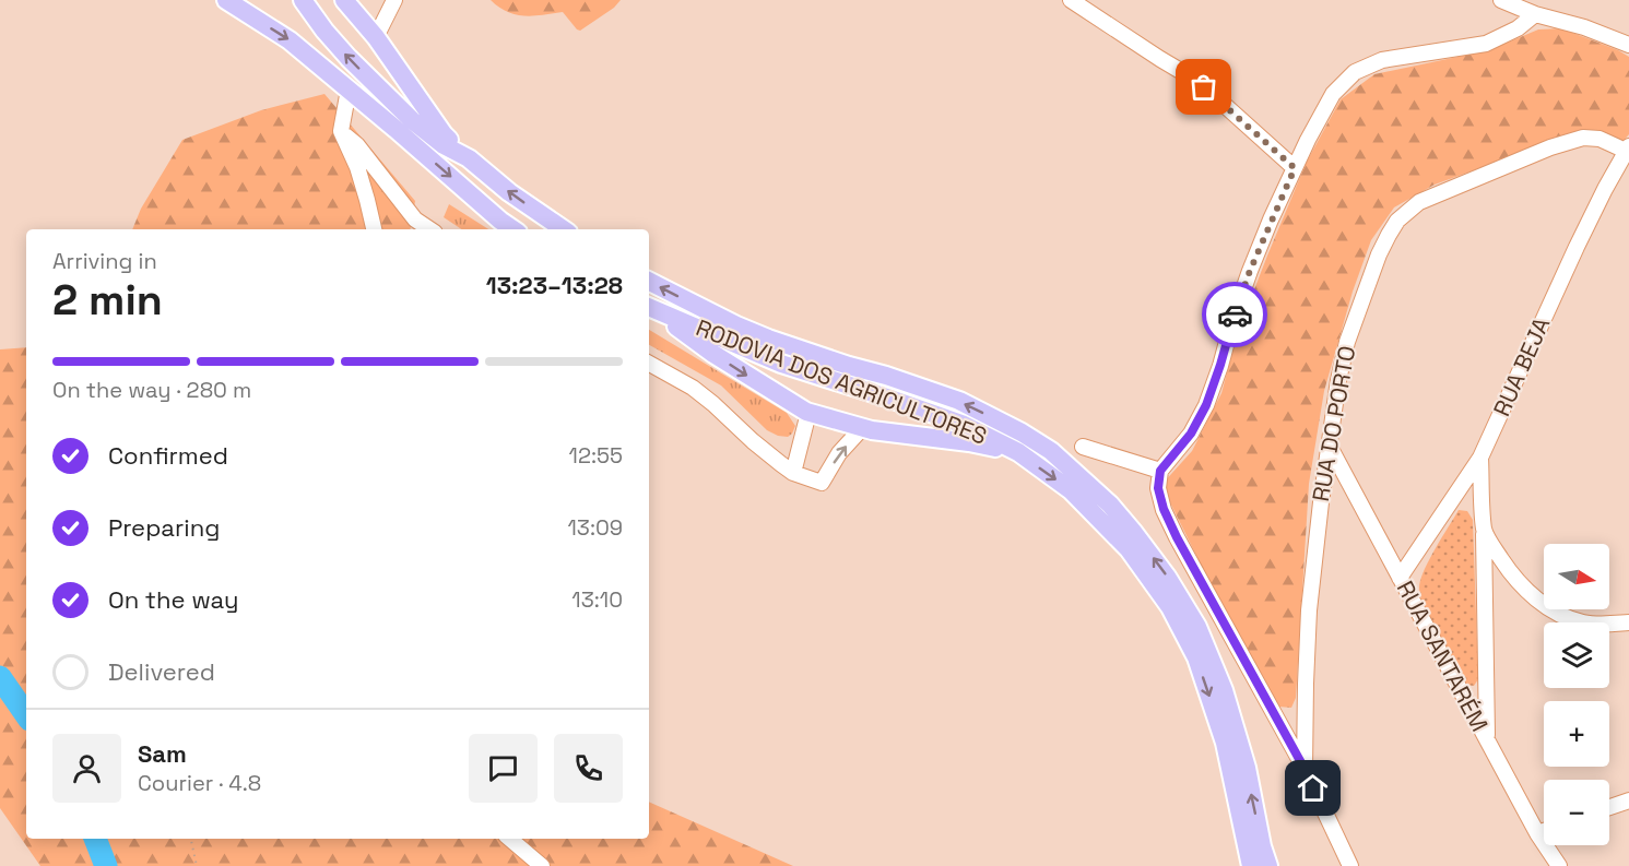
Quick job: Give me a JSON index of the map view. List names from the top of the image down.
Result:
{
  "streets": {
    "main road": ["RODOVIA DOS AGRICULTORES"],
    "street": ["RUA BEJA", "RUA DO PORTO", "RUA SANTARÉM"]
  },
  "crossings": [
    ["RUA BEJA", "RUA DO PORTO"],
    ["RUA BEJA", "RUA SANTARÉM"],
    ["RUA DO PORTO", "RUA SANTARÉM"]
  ],
  "north": "right",
  "page": {
    "heading": ["2 min", "Arriving in", "13:23–13:28"],
    "panel": ["Sam", "Courier · 4.8"],
    "bar": "On the way · 280 m",
    "list": [
      ["Confirmed", "12:55"],
      ["Preparing", "13:09"],
      ["On the way", "13:10"],
      "Delivered"
    ],
    "map_buttons": ["+", "−"]
  }
}
